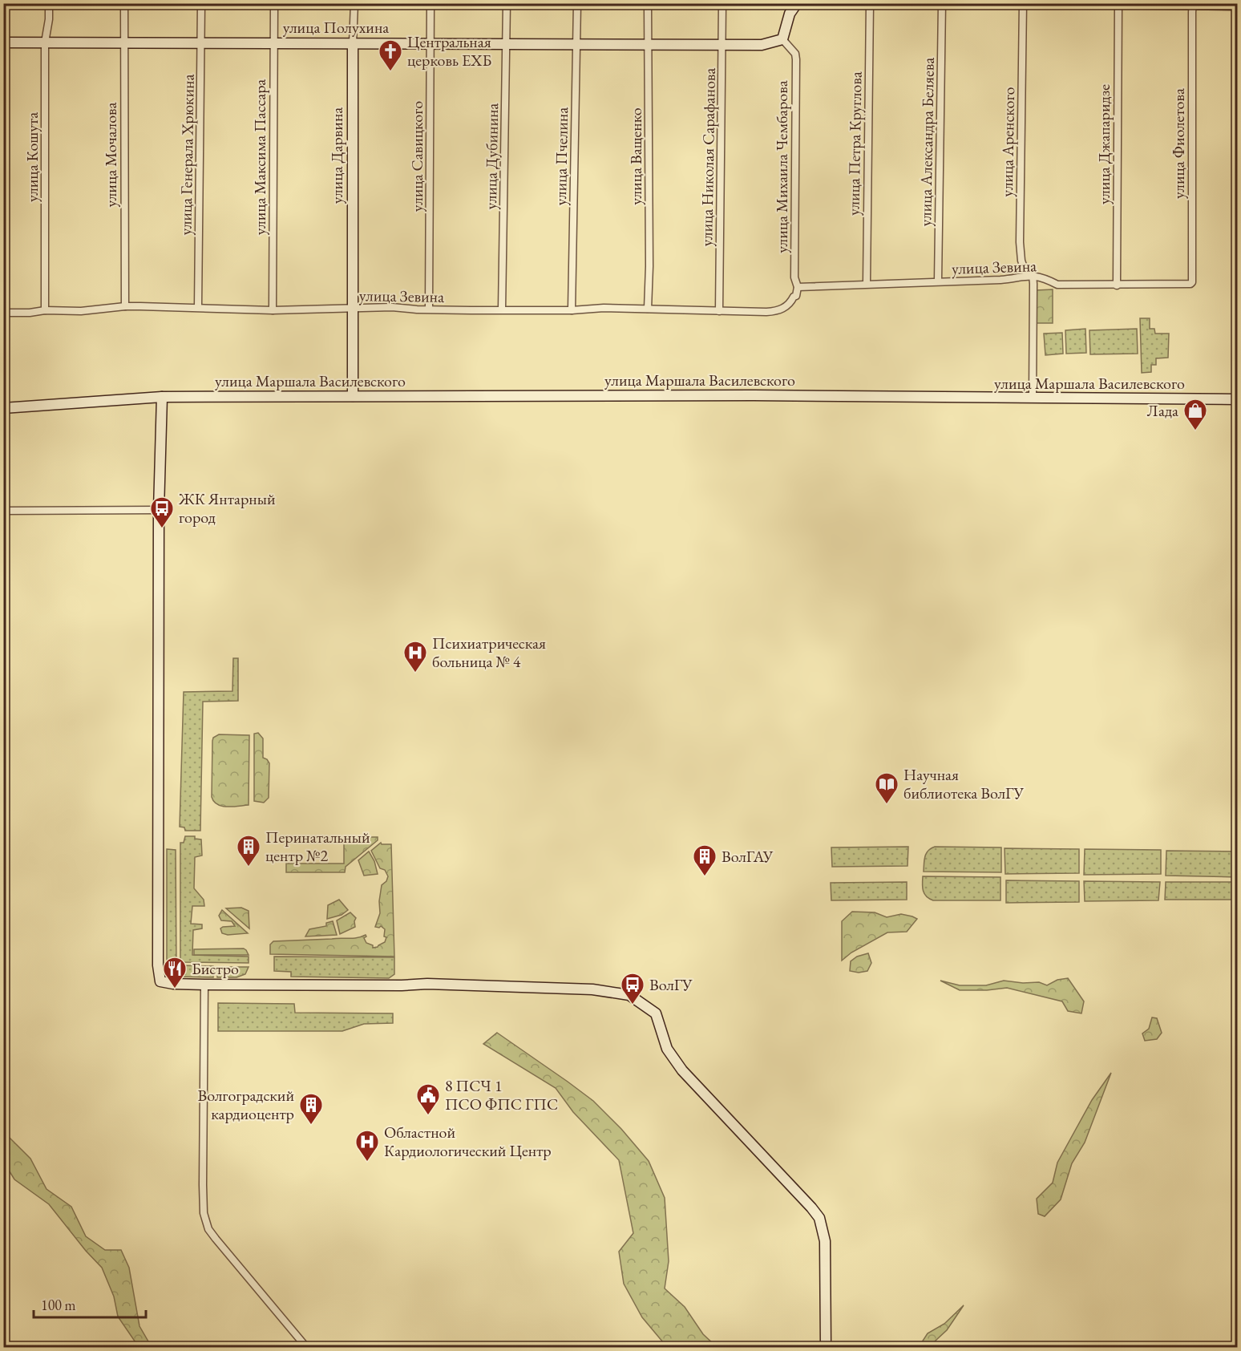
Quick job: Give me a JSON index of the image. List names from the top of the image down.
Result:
{
  "streets": {
    "main road": ["улица Полухина", "улица Дарвина", "улица Маршала Василевского"],
    "street": [
      "улица Александра Беляева",
      "улица Аренского",
      "улица Петра Круглова",
      "улица Фиолетова",
      "улица Джапаридзе",
      "улица Мочалова",
      "улица Генерала Хрюкина",
      "улица Савицкого",
      "улица Дубинина",
      "улица Пчелина",
      "улица Ващенко",
      "улица Кошута",
      "улица Максима Пассара",
      "улица Николая Сарафанова",
      "улица Михаила Чембарова",
      "улица Зевина"
    ]
  },
  "crossings": [
    ["улица Полухина", "улица Мочалова"],
    ["улица Полухина", "улица Генерала Хрюкина"],
    ["улица Полухина", "улица Дарвина"],
    ["улица Полухина", "улица Савицкого"],
    ["улица Полухина", "улица Дубинина"],
    ["улица Полухина", "улица Пчелина"],
    ["улица Полухина", "улица Ващенко"],
    ["улица Полухина", "улица Кошута"],
    ["улица Полухина", "улица Максима Пассара"],
    ["улица Полухина", "улица Николая Сарафанова"],
    ["улица Полухина", "улица Михаила Чембарова"],
    ["улица Александра Беляева", "улица Зевина"],
    ["улица Аренского", "улица Зевина"],
    ["улица Петра Круглова", "улица Зевина"],
    ["улица Фиолетова", "улица Зевина"],
    ["улица Джапаридзе", "улица Зевина"],
    ["улица Мочалова", "улица Зевина"],
    ["улица Генерала Хрюкина", "улица Зевина"],
    ["улица Дарвина", "улица Зевина"],
    ["улица Дарвина", "улица Маршала Василевского"],
    ["улица Савицкого", "улица Зевина"],
    ["улица Дубинина", "улица Зевина"],
    ["улица Пчелина", "улица Зевина"],
    ["улица Ващенко", "улица Зевина"],
    ["улица Кошута", "улица Зевина"],
    ["улица Максима Пассара", "улица Зевина"],
    ["улица Николая Сарафанова", "улица Зевина"],
    ["улица Михаила Чембарова", "улица Зевина"]
  ],
  "places": {
    "church": ["Центральная церковь ЕХБ"],
    "shop": ["Лада"],
    "bus stop": ["ЖК Янтарный город", "ВолГУ"],
    "hospital": ["Психиатрическая больница № 4", "Областной Кардиологический Центр"],
    "library": ["Научная библиотека ВолГУ"],
    "building": ["Перинатальный центр №2", "ВолГАУ", "Волгоградский кардиоцентр"],
    "restaurant": ["Бистро"],
    "public building": ["8 ПСЧ 1 ПСО ФПС ГПС"]
  },
  "scale_bar": "100 m"
}
